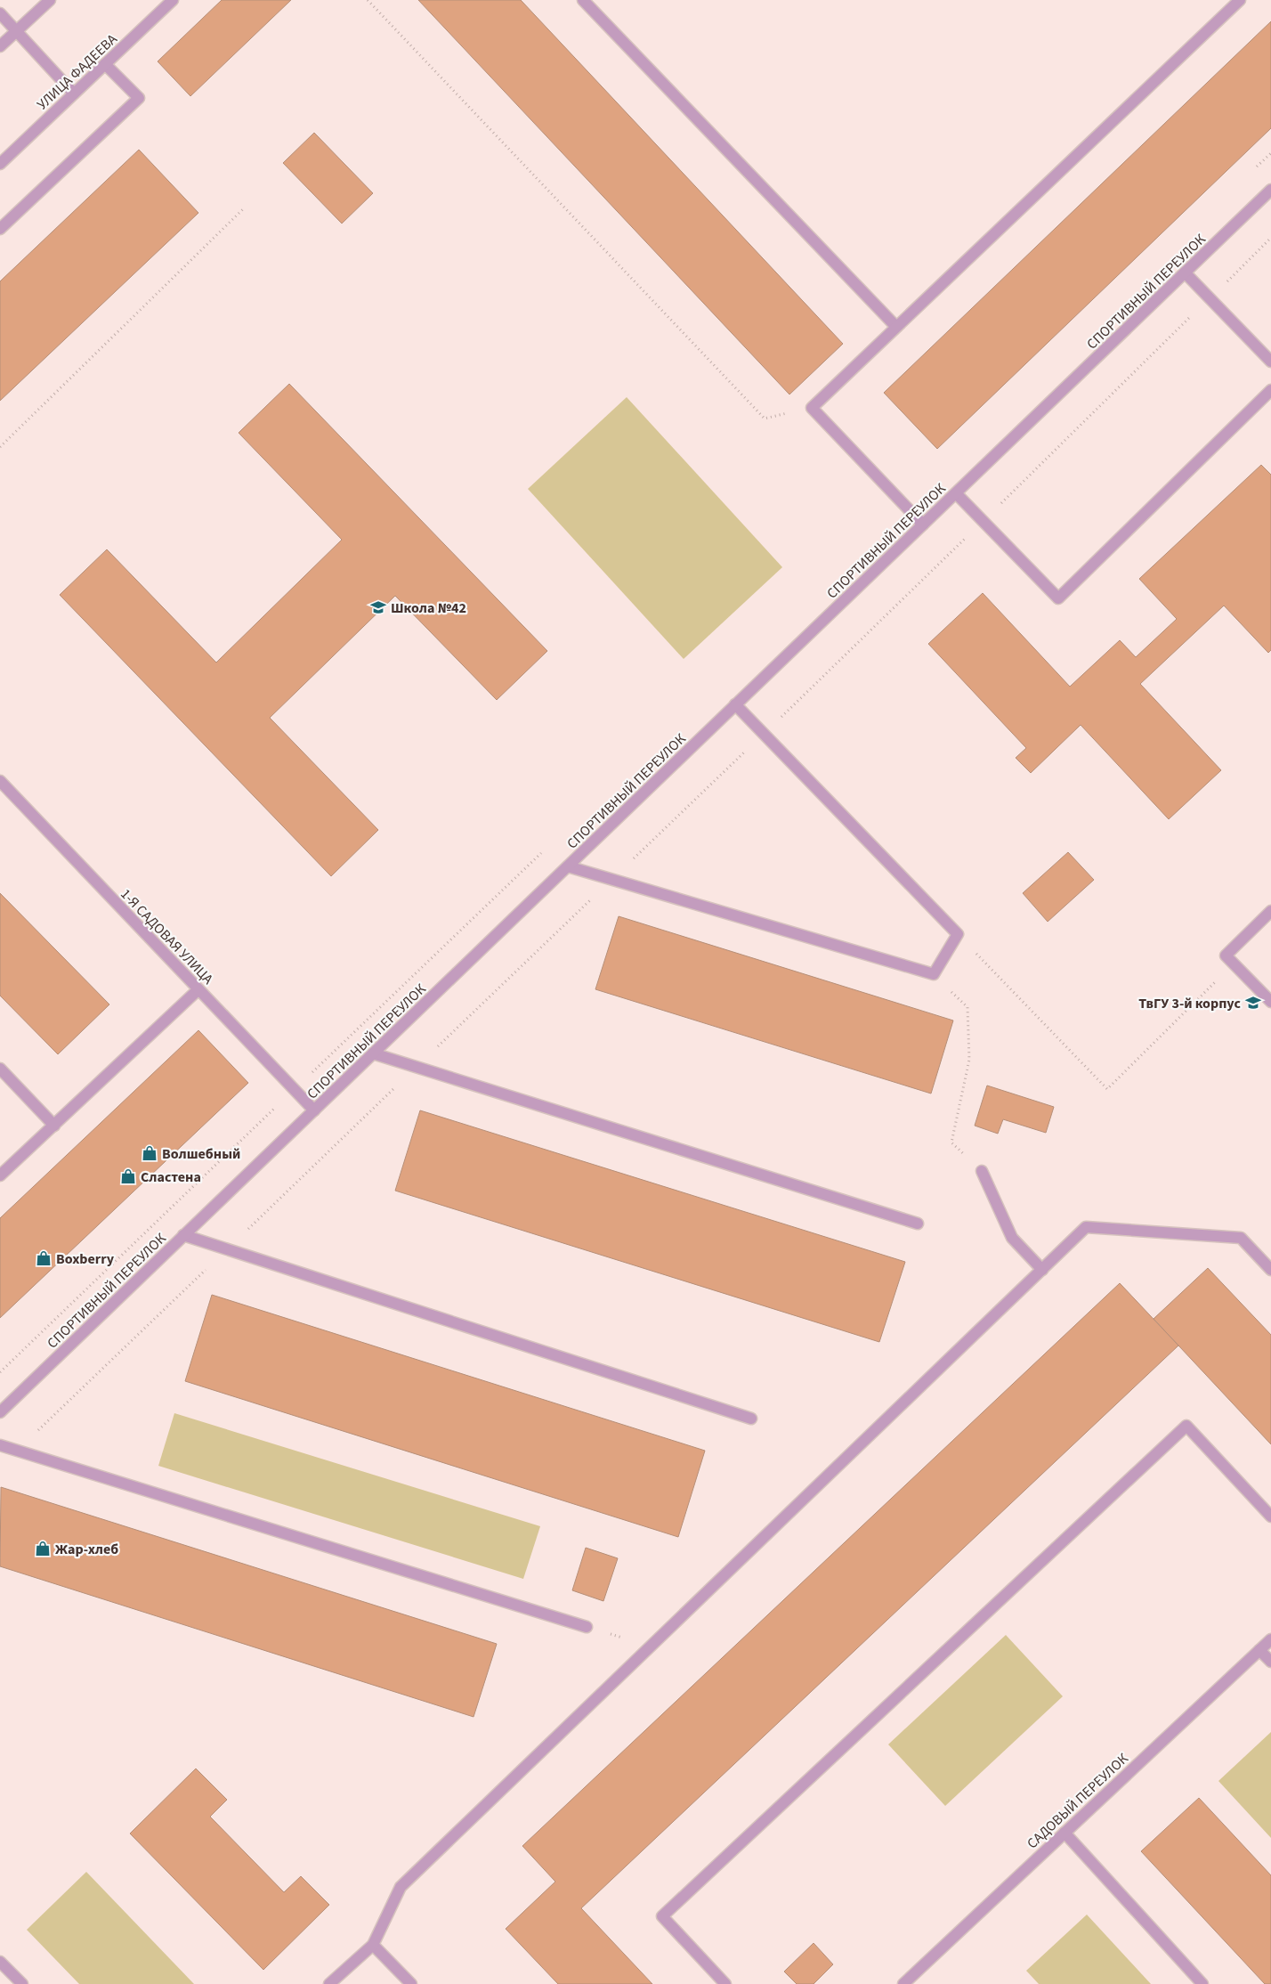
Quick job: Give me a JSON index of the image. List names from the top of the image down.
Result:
{
  "streets": {
    "street": [
      "УЛИЦА ФАДЕЕВА",
      "СПОРТИВНЫЙ ПЕРЕУЛОК",
      "1-Я САДОВАЯ УЛИЦА",
      "САДОВЫЙ ПЕРЕУЛОК"
    ]
  },
  "crossings": [
    ["СПОРТИВНЫЙ ПЕРЕУЛОК", "1-Я САДОВАЯ УЛИЦА"]
  ],
  "places": {
    "school or university": ["Школа №42", "ТвГУ 3-й корпус"],
    "shop": [
      "Волшебный",
      "Сластена",
      "Boxberry",
      "Жар-хлеб"
    ]
  }
}
